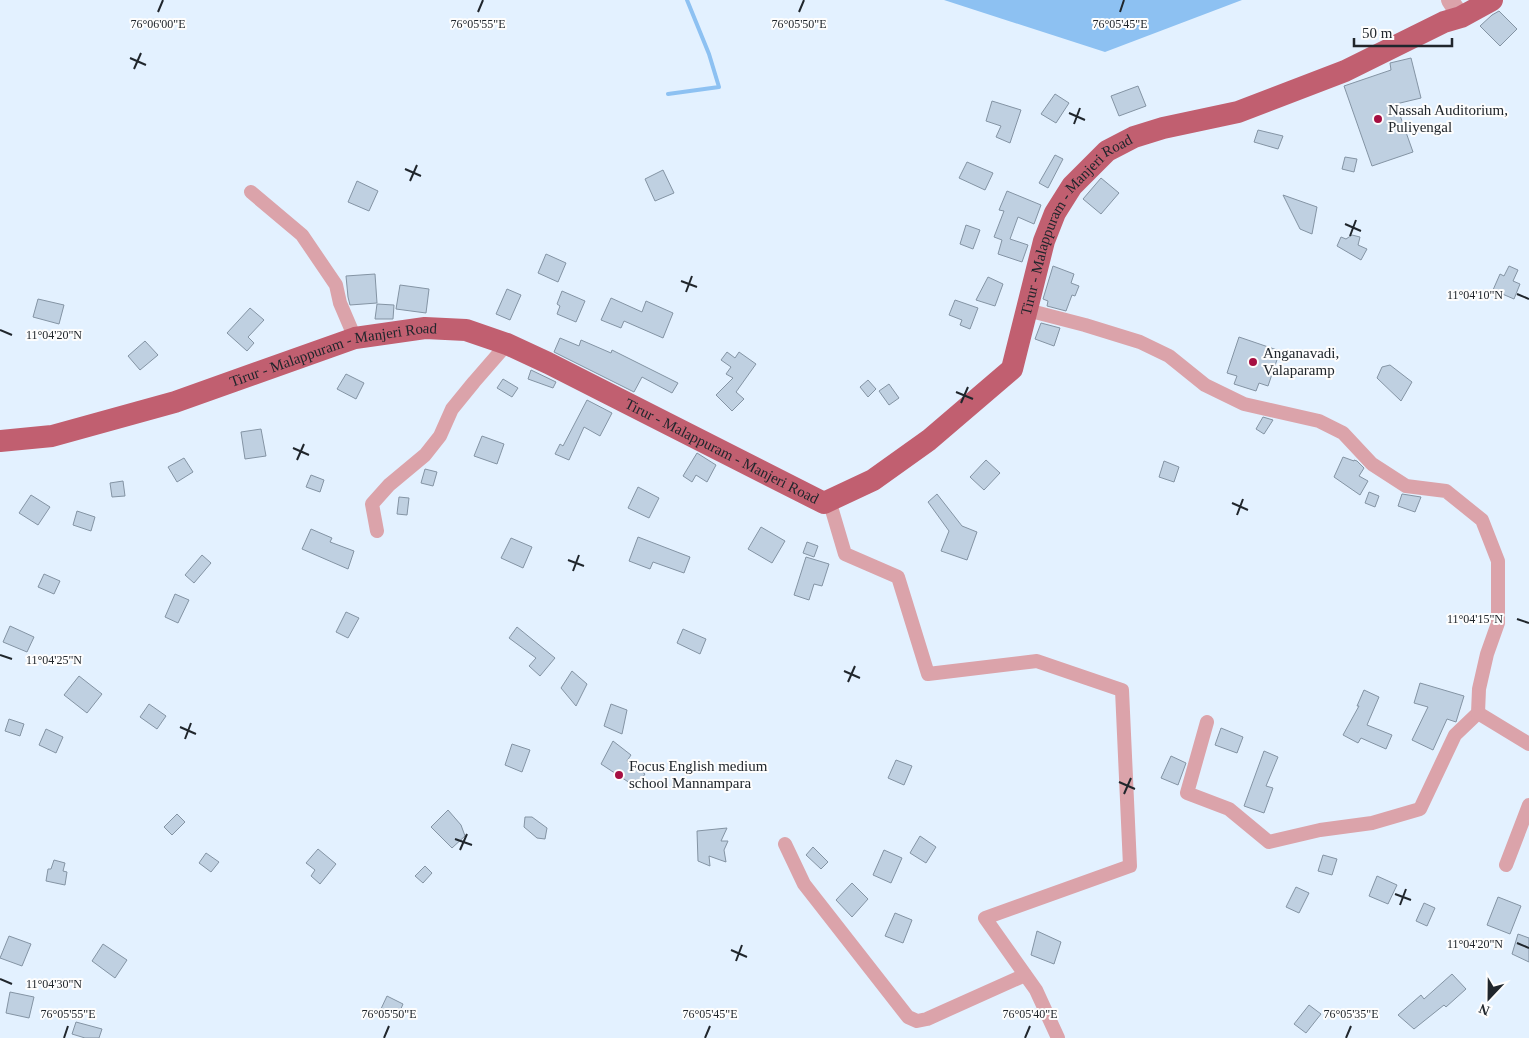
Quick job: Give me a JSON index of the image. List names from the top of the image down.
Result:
{
  "streets": {
    "main road": ["Tirur - Malappuram - Manjeri Road"]
  },
  "places": ["Nassah Auditorium, Puliyengal", "Anganavadi, Valaparamp", "Focus English medium school Mannampara"],
  "scale_bar": "50 m",
  "north": "bottom",
  "coordinates": [
    "76°05'45\"E",
    "76°06'00\"E",
    "76°05'55\"E",
    "76°05'50\"E",
    "11°04'10\"N",
    "11°04'20\"N",
    "11°04'15\"N",
    "11°04'25\"N",
    "11°04'30\"N",
    "76°05'40\"E",
    "76°05'35\"E"
  ]
}
